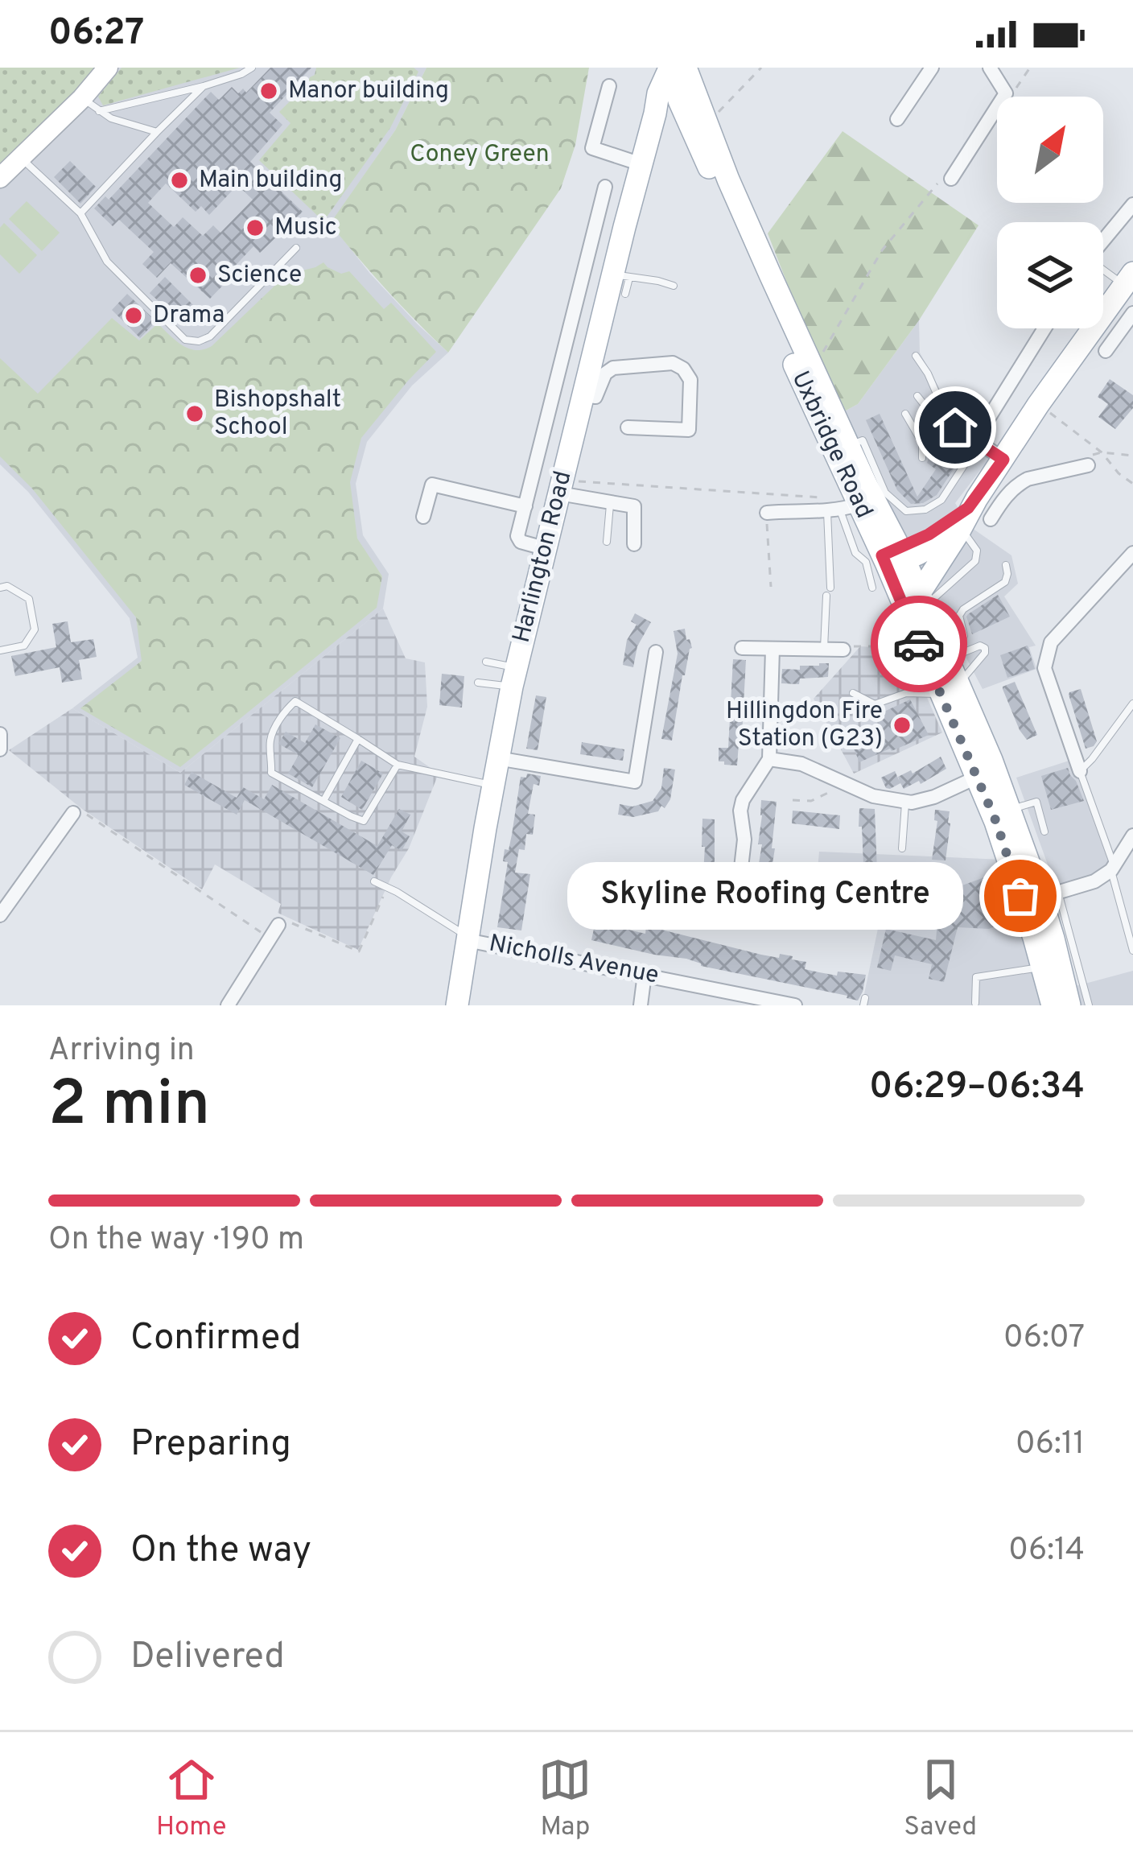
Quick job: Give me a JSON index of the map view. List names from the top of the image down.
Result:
{
  "streets": {
    "main road": ["Uxbridge Road", "Harlington Road"],
    "street": ["Nicholls Avenue"]
  },
  "crossings": [
    ["Uxbridge Road", "Harlington Road"],
    ["Harlington Road", "Nicholls Avenue"]
  ],
  "parks": ["Coney Green"],
  "places": [
    "Manor building",
    "Main building",
    "Music",
    "Science",
    "Drama",
    "Bishopshalt School",
    "Hillingdon Fire Station (G23)",
    "Skyline Roofing Centre"
  ],
  "north": "top right",
  "page": {
    "status": "06:27",
    "bubble": "Skyline Roofing Centre",
    "heading": ["2 min", "Arriving in", "06:29–06:34"],
    "bar": "On the way · 190 m",
    "list": [
      ["Confirmed", "06:07"],
      ["Preparing", "06:11"],
      ["On the way", "06:14"],
      "Delivered"
    ],
    "tabs": ["Home", "Map", "Saved"]
  }
}
